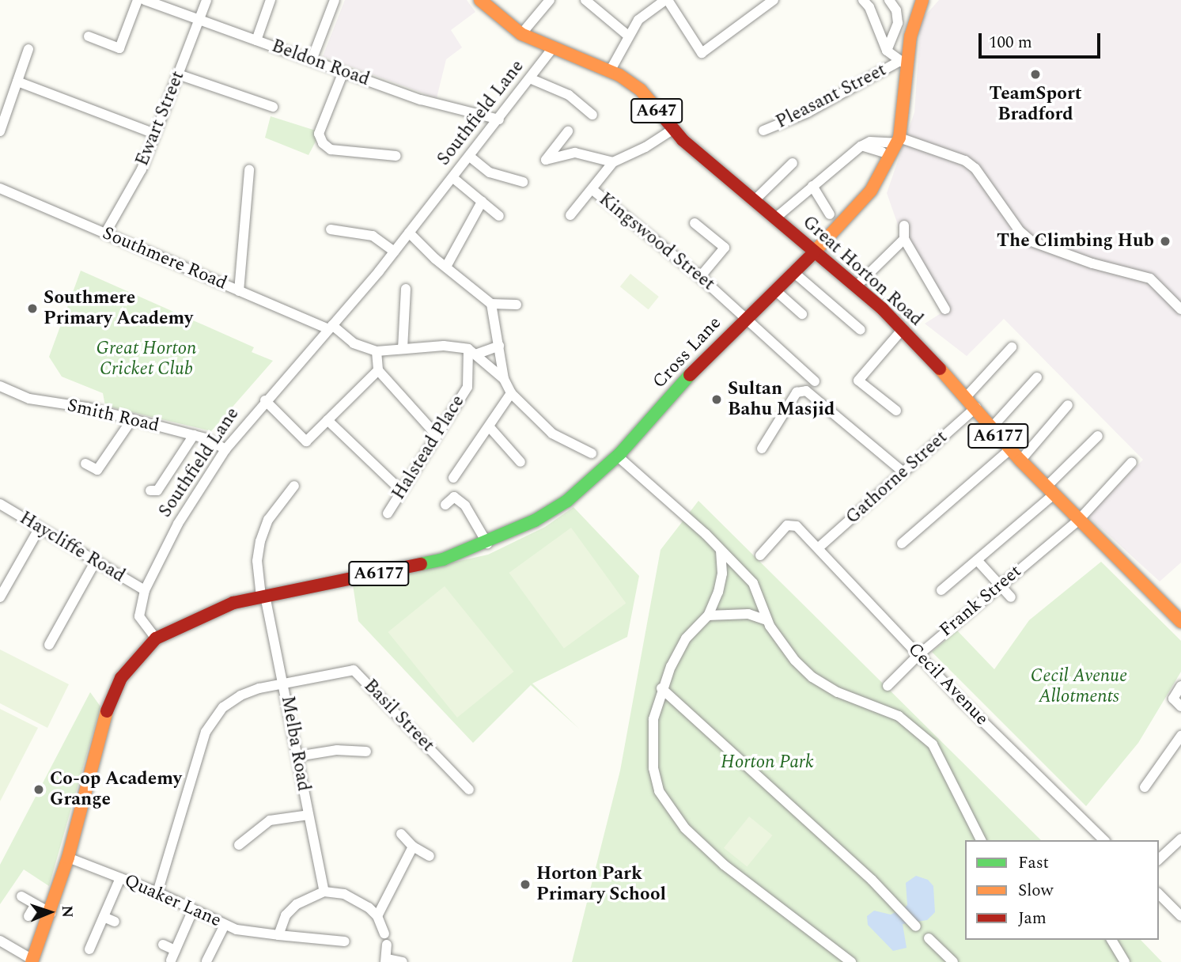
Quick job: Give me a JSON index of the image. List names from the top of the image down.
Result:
{
  "streets": {
    "main road": [
      "A647",
      "Great Horton Road",
      "Cross Lane",
      "A6177"
    ],
    "street": [
      "Beldon Road",
      "Pleasant Street",
      "Southfield Lane",
      "Ewart Street",
      "Kingswood Street",
      "Southmere Road",
      "Smith Road",
      "Halstead Place",
      "Gathorne Street",
      "Haycliffe Road",
      "Frank Street",
      "Cecil Avenue",
      "Basil Street",
      "Melba Road",
      "Quaker Lane"
    ]
  },
  "crossings": [
    ["Beldon Road", "Southfield Lane"],
    ["Beldon Road", "Ewart Street"],
    ["Southfield Lane", "Southmere Road"],
    ["Southfield Lane", "Great Horton Road"],
    ["Southfield Lane", "Smith Road"],
    ["Southfield Lane", "A6177"],
    ["Southfield Lane", "Haycliffe Road"],
    ["Ewart Street", "Southmere Road"],
    ["Kingswood Street", "Cross Lane"],
    ["Great Horton Road", "Cross Lane"],
    ["Great Horton Road", "Gathorne Street"],
    ["Great Horton Road", "Frank Street"],
    ["Cross Lane", "A6177"],
    ["A6177", "Melba Road"],
    ["A6177", "Quaker Lane"],
    ["Gathorne Street", "Cecil Avenue"],
    ["Frank Street", "Cecil Avenue"],
    ["Basil Street", "Melba Road"]
  ],
  "parks": ["Great Horton Cricket Club", "Cecil Avenue Allotments", "Horton Park"],
  "places": [
    "TeamSport Bradford",
    "The Climbing Hub",
    "Southmere Primary Academy",
    "Sultan Bahu Masjid",
    "Co-op Academy Grange",
    "Horton Park Primary School"
  ],
  "legend": ["Fast", "Slow", "Jam"],
  "scale_bar": "100 m",
  "north": "right"
}
